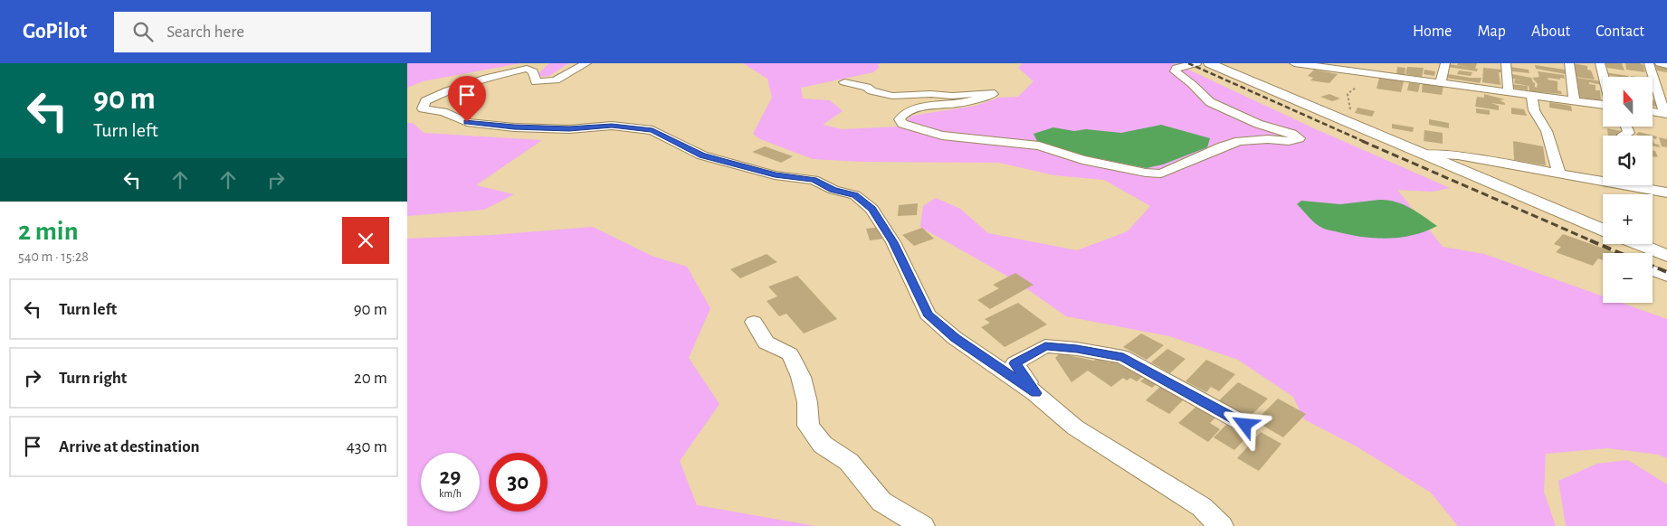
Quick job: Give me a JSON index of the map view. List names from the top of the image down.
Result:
{
  "north": "top",
  "page": {
    "header": "GoPilot",
    "search": "Search here",
    "nav": [
      "Home",
      "Map",
      "About",
      "Contact"
    ],
    "turn": ["90 m", "Turn left"],
    "map_buttons": ["+", "−"],
    "heading": ["2 min", "540 m · 15:28"],
    "list": [
      {
        "name": "Turn left",
        "value": "90 m"
      },
      {
        "name": "Turn right",
        "value": "20 m"
      },
      {
        "name": "Arrive at destination",
        "value": "430 m"
      }
    ],
    "speed": "29 km/h",
    "limit": "30"
  }
}
